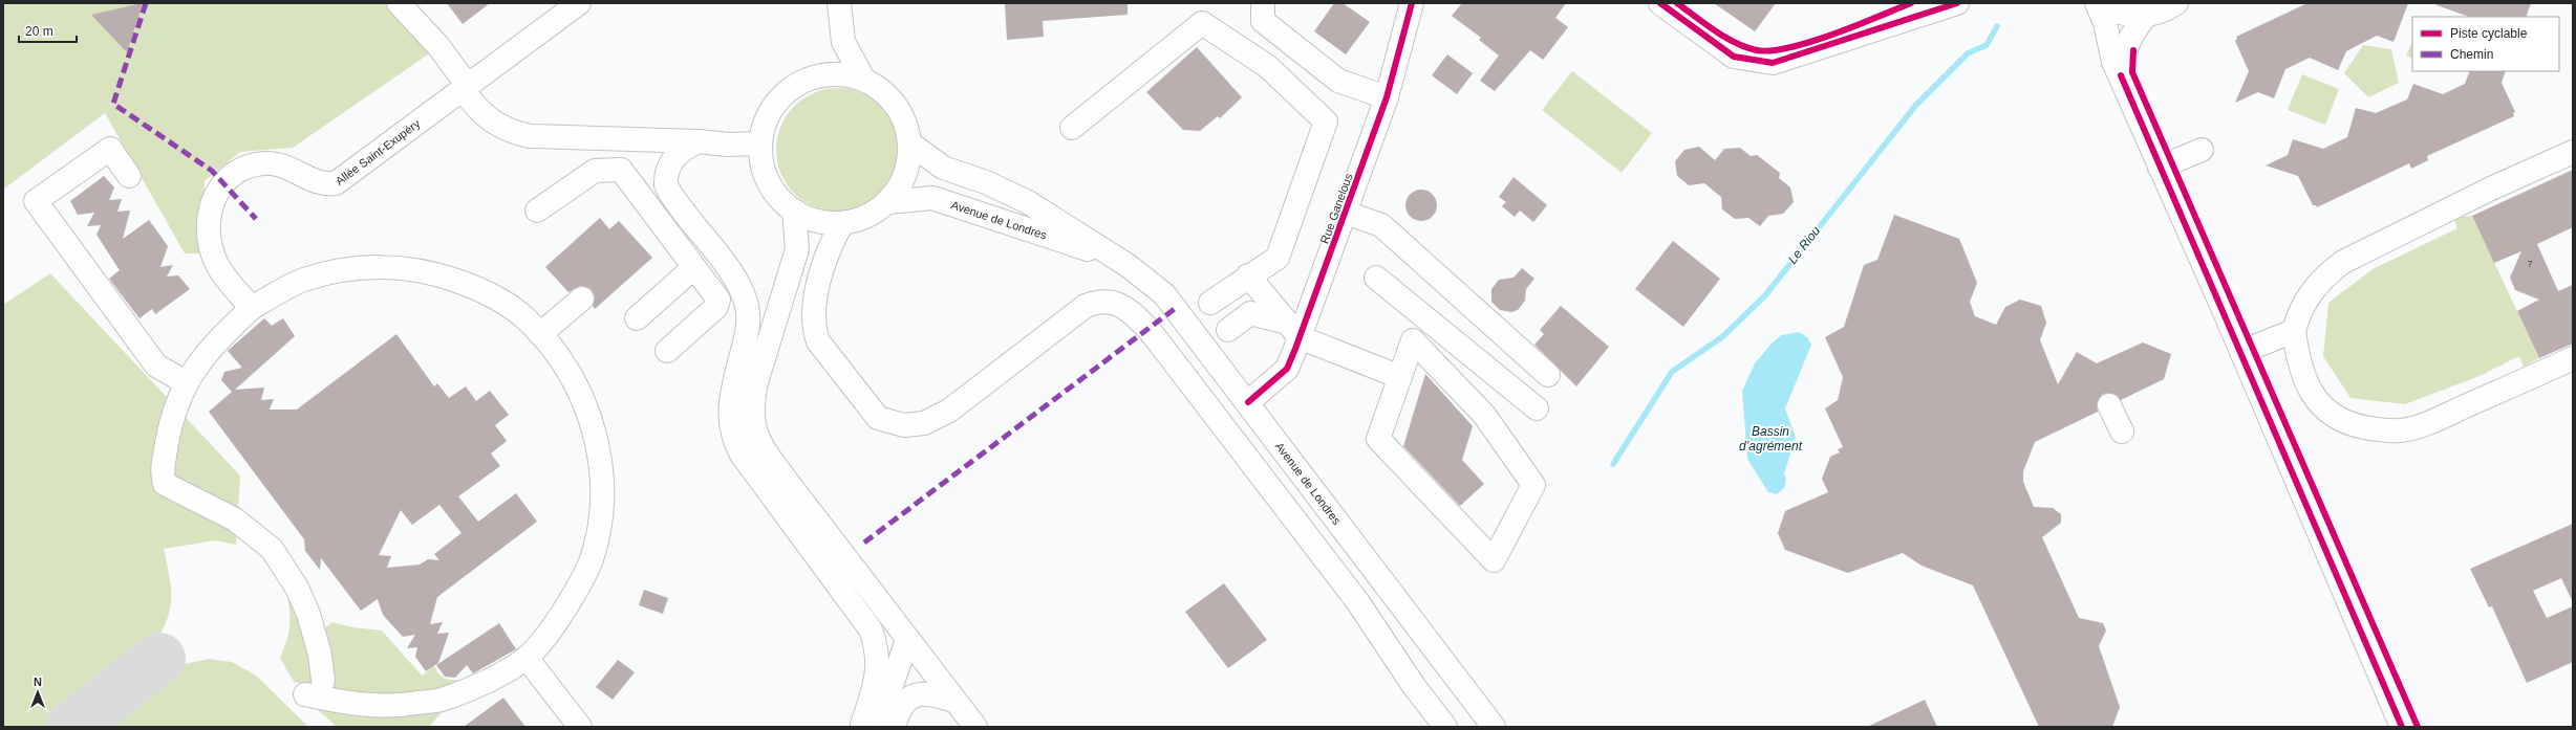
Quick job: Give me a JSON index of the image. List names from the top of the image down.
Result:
{
  "streets": {
    "street": ["Allée Saint-Exupéry", "Rue Ganelous", "Avenue de Londres"]
  },
  "crossings": [
    ["Rue Ganelous", "Avenue de Londres"]
  ],
  "water": ["Le Riou", "Bassin d’agrément"],
  "house_numbers": ["7"],
  "legend": ["Piste cyclable", "Chemin"],
  "scale_bar": "20 m",
  "north": "top"
}
